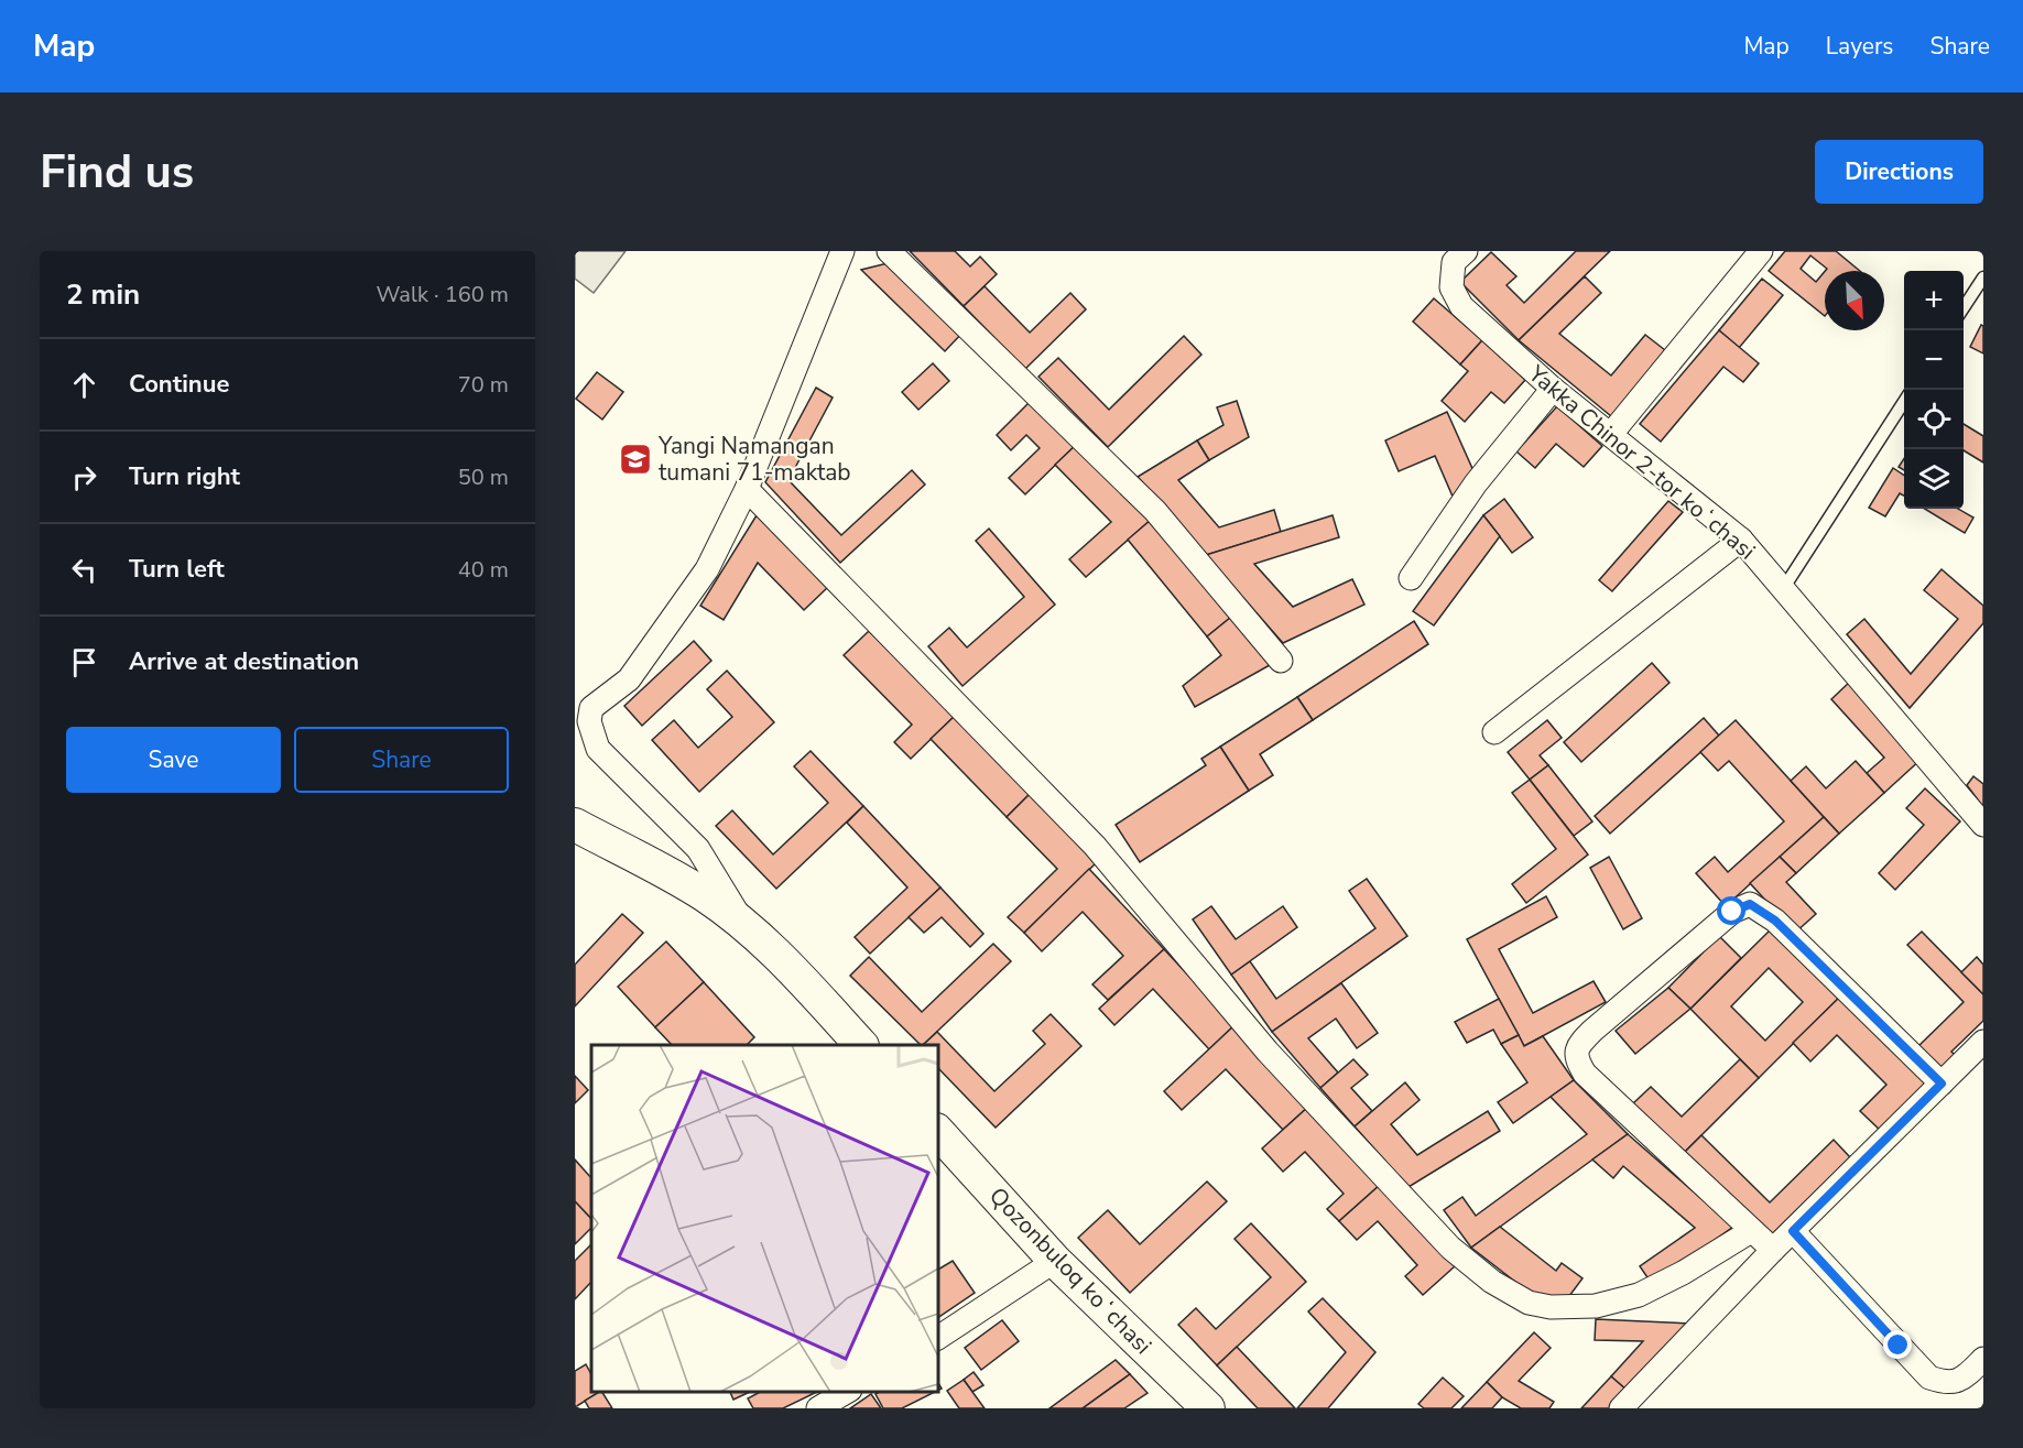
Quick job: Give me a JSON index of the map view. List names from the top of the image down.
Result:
{
  "streets": {
    "main road": ["Qozonbuloq koʻchasi"],
    "street": ["Yakka Chinor 2-tor koʻchasi"]
  },
  "places": {
    "school or university": ["Yangi Namangan tumani 71-maktab"]
  },
  "north": "bottom right",
  "page": {
    "header": "Map",
    "nav": ["Map", "Layers", "Share"],
    "buttons": [
      "Directions",
      ["Save", "Share"]
    ],
    "title": "Find us",
    "heading": ["2 min", "Walk · 160 m"],
    "map_buttons": ["+", "−"],
    "list": [
      ["Continue", "70 m"],
      ["Turn right", "50 m"],
      ["Turn left", "40 m"],
      "Arrive at destination"
    ]
  }
}
